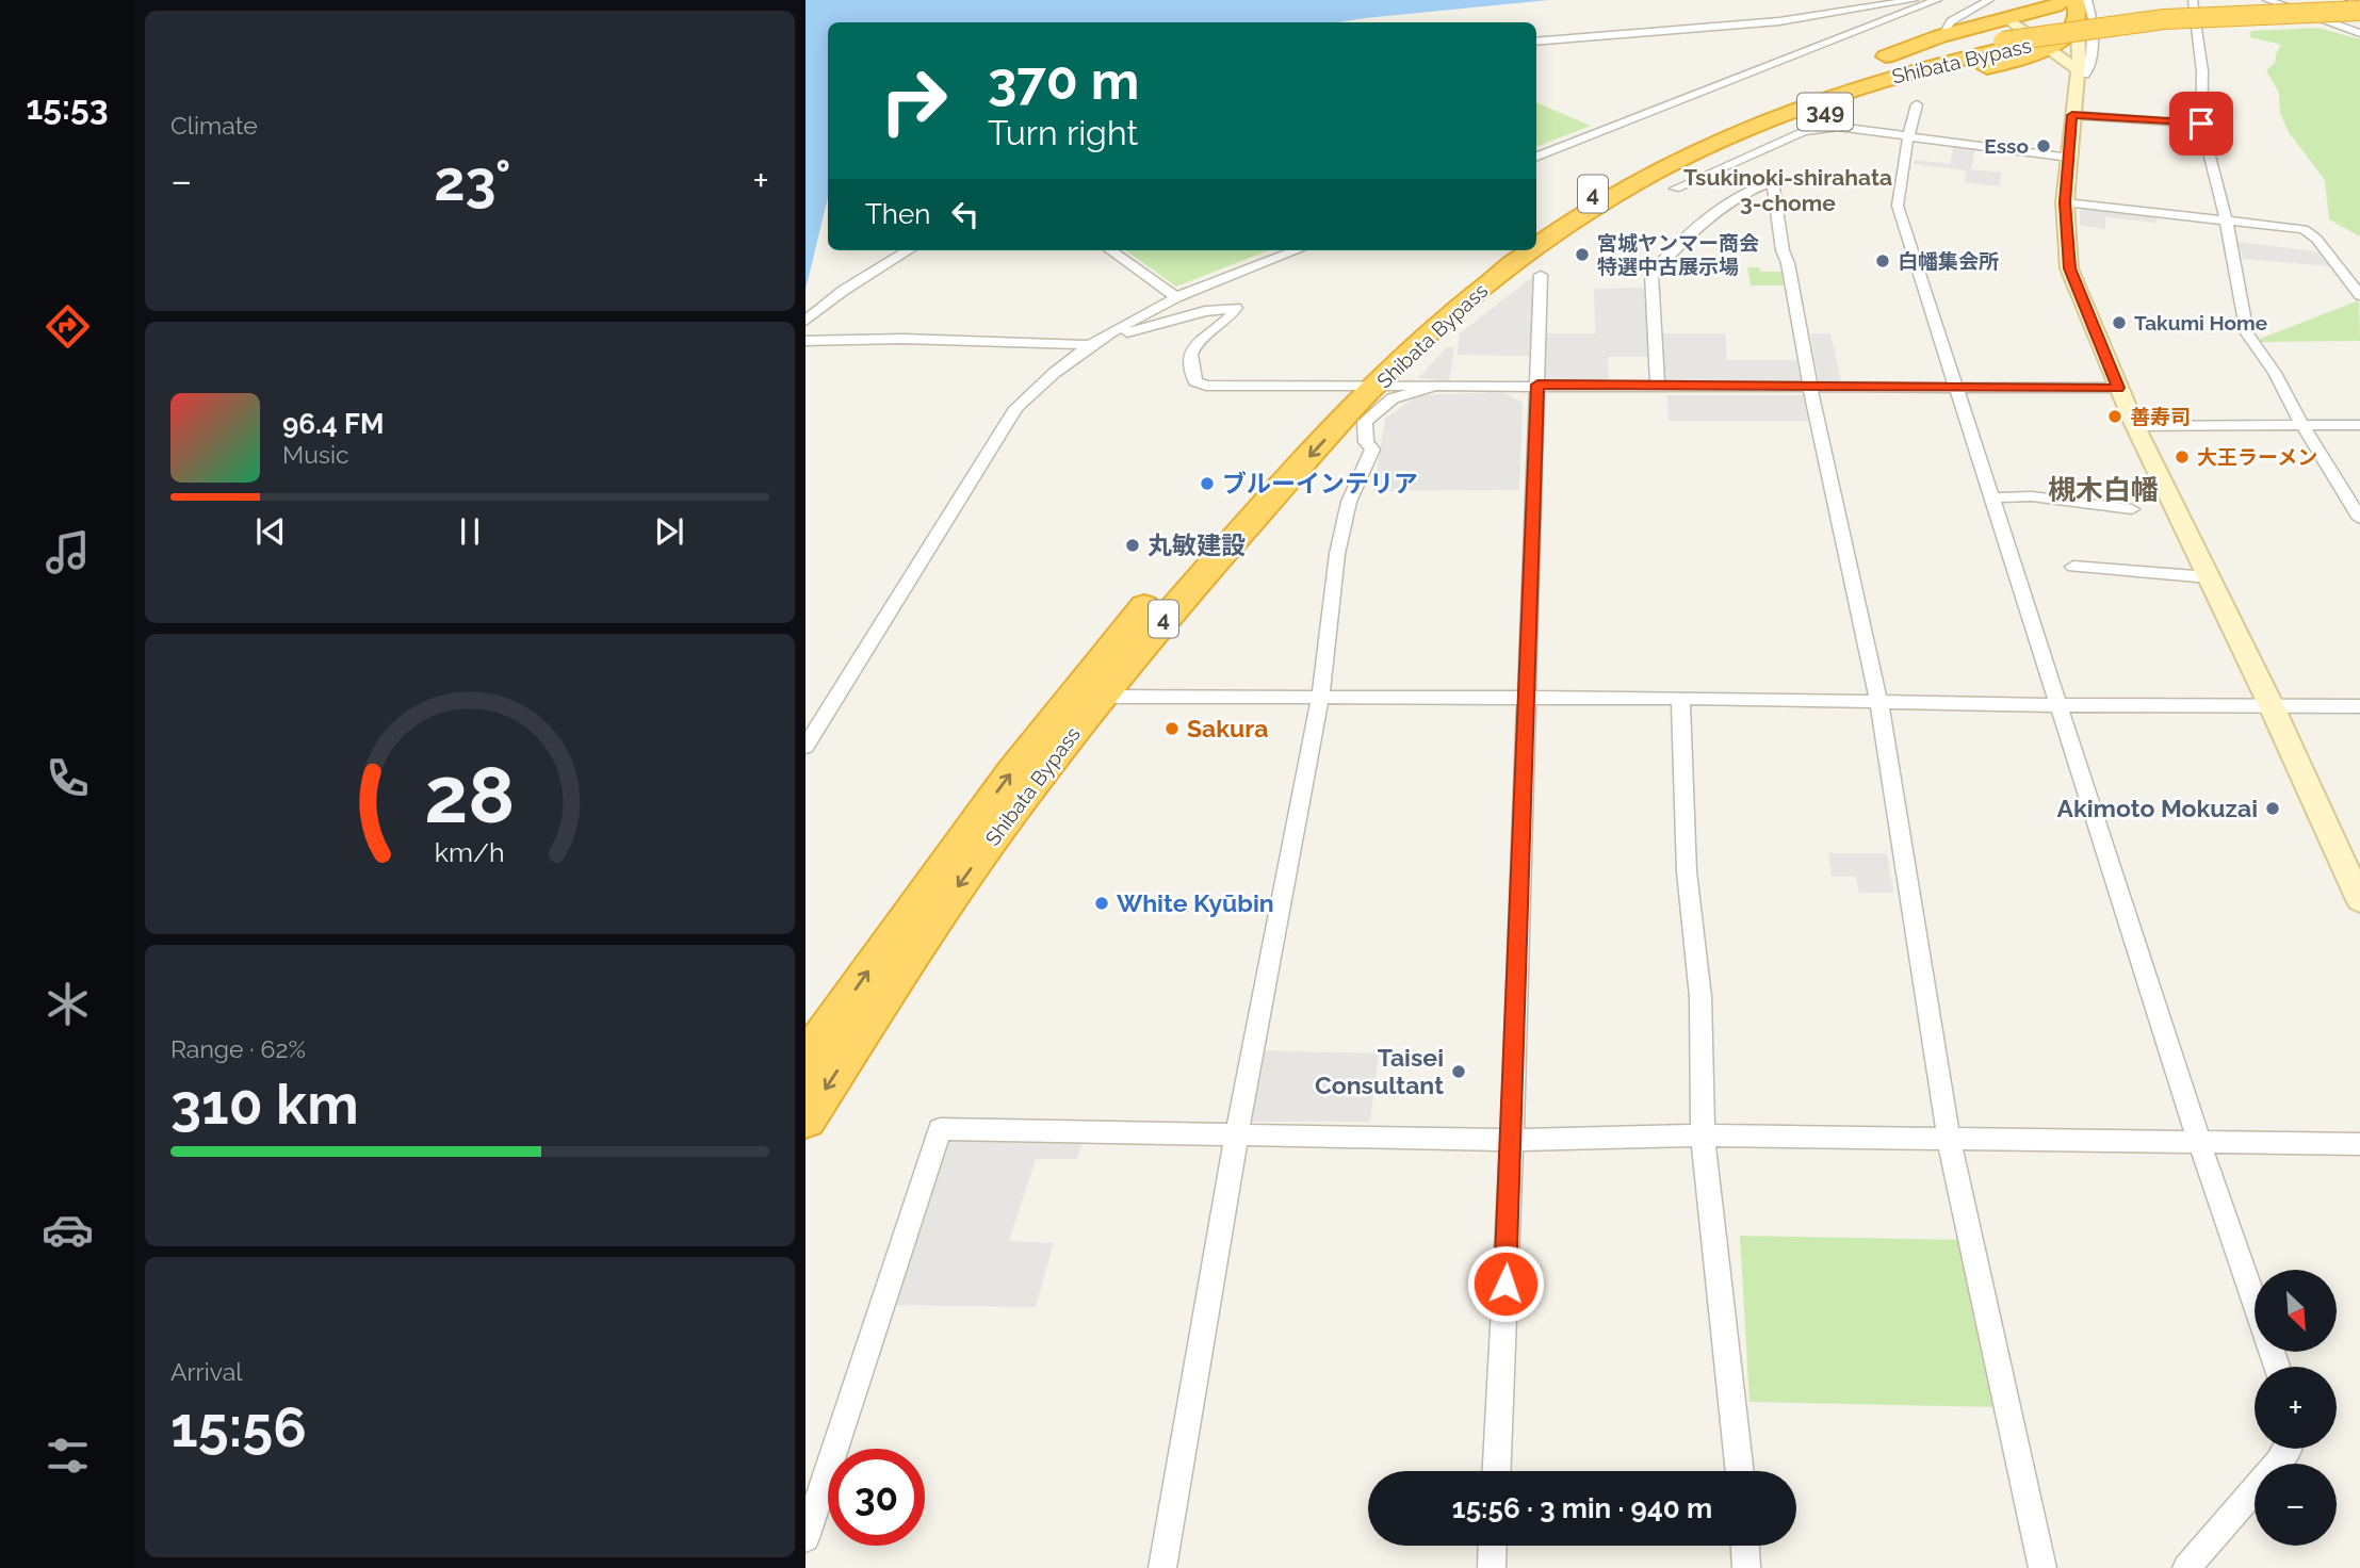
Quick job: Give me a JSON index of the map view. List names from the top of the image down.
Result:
{
  "streets": {
    "highway": ["Shibata Bypass", "349", "4"]
  },
  "crossings": [
    ["Shibata Bypass", "349"]
  ],
  "districts": ["Tsukinoki-shirahata 3-chome", "槻木白幡"],
  "places": [
    "Esso",
    "宮城ヤンマー商会 特選中古展示場",
    "白幡集会所",
    "Takumi Home",
    "善寿司",
    "大王ラーメン",
    "ブルーインテリア",
    "丸敏建設",
    "Sakura",
    "Akimoto Mokuzai",
    "White Kyūbin",
    "Taisei Consultant"
  ],
  "north": "bottom right",
  "page": {
    "tabs": "15:53",
    "tile": [
      "Climate",
      ["Range · 62%", "310 km"],
      ["Arrival", "15:56"]
    ],
    "turn": ["370 m", "Turn right"],
    "heat": ["−", "23°", "+"],
    "then": "Then",
    "song": ["96.4 FM", "Music"],
    "map_buttons": ["+", "−"],
    "limit": "30",
    "trip": "15:56 · 3 min · 940 m",
    "gauge": ["28", "km/h"]
  }
}
